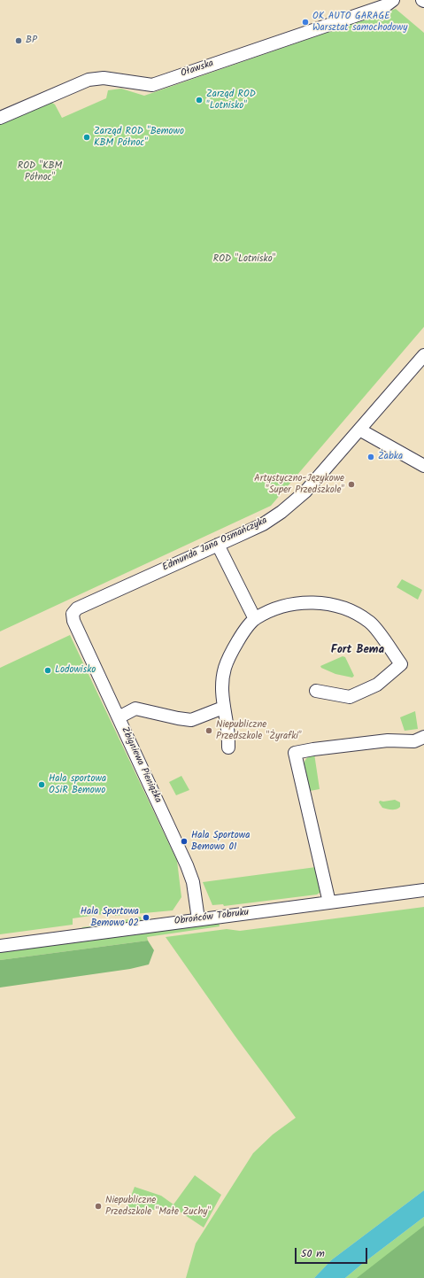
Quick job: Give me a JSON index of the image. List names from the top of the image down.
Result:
{
  "streets": {
    "street": [
      "Oławska",
      "Edmunda Jana Osmańczyka",
      "Zbigniewa Pieniążka",
      "Obrońców Tobruku"
    ]
  },
  "crossings": [
    ["Edmunda Jana Osmańczyka", "Zbigniewa Pieniążka"],
    ["Zbigniewa Pieniążka", "Obrońców Tobruku"]
  ],
  "districts": ["Fort Bema"],
  "parks": ["ROD \"KBM Północ\"", "ROD \"Lotnisko\""],
  "places": [
    "OK AUTO GARAGE Warsztat samochodowy",
    "BP",
    "Zarząd ROD \"Lotnisko\"",
    "Zarząd ROD \"Bemowo KBM Północ\"",
    "Żabka",
    "Artystyczno-Językowe \"Super Przedszkole\"",
    "Lodowisko",
    "Niepubliczne Przedszkole \"Żyrafki\"",
    "Hala sportowa OSiR Bemowo",
    "Hala Sportowa Bemowo 01",
    "Hala Sportowa Bemowo 02",
    "Niepubliczne Przedszkole \"Małe Zuchy\""
  ],
  "scale_bar": "50 m"
}
